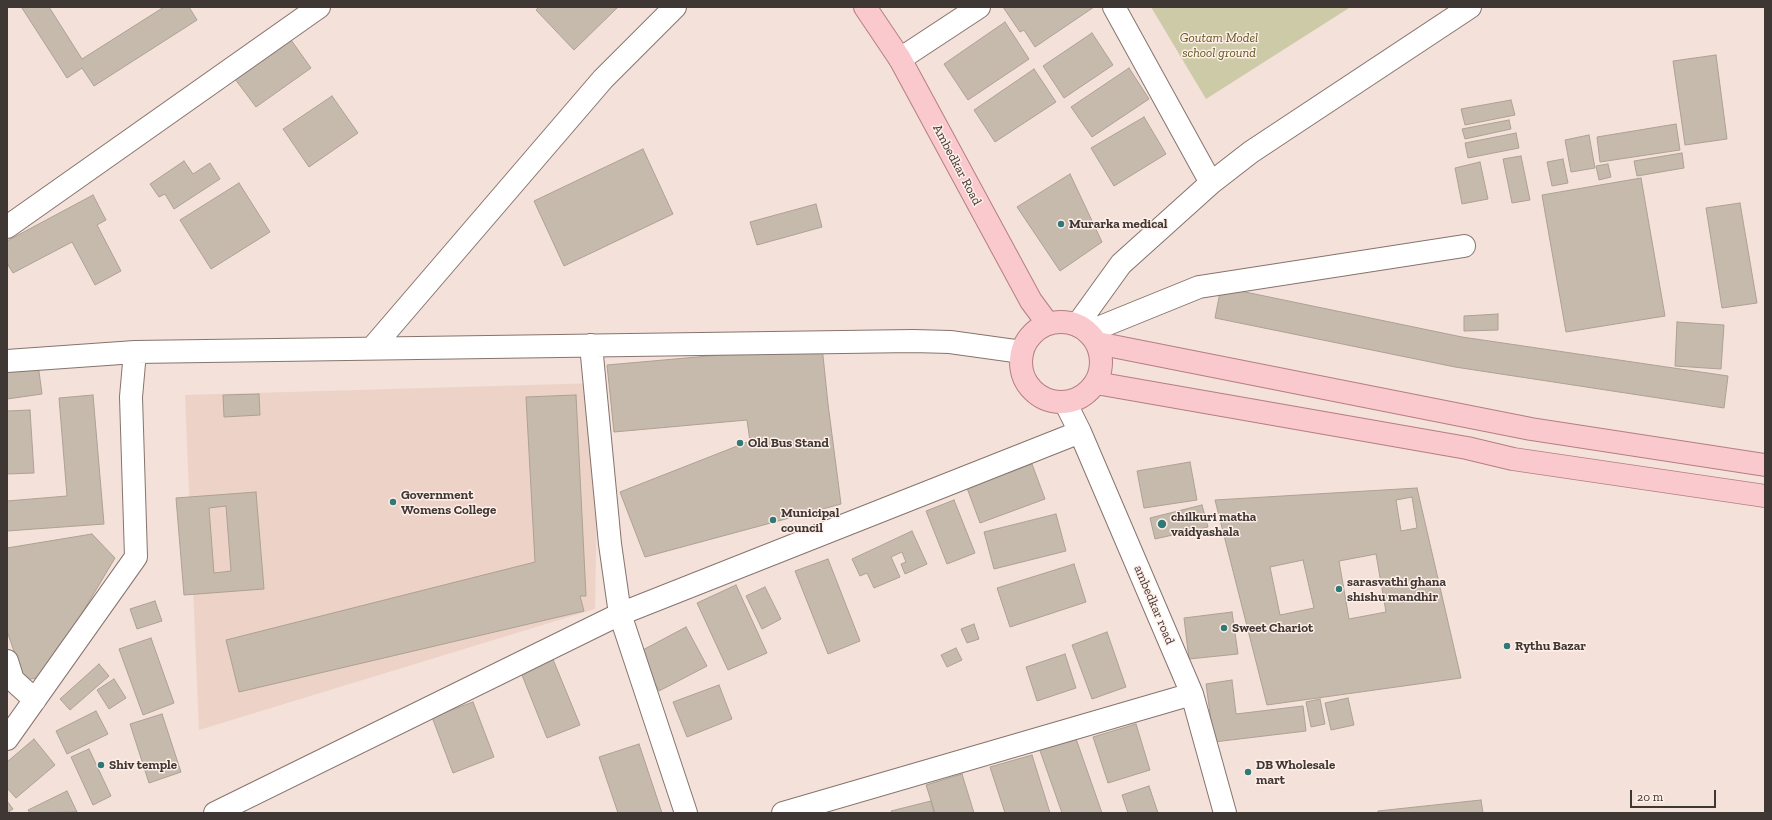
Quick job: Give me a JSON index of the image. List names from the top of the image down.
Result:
{
  "streets": {
    "main road": ["Ambedkar Road"],
    "street": ["ambedkar road"]
  },
  "crossings": [
    ["Ambedkar Road", "ambedkar road"]
  ],
  "parks": ["Goutam Model school ground"],
  "places": [
    "Murarka medical",
    "Old Bus Stand",
    "Government Womens College",
    "Municipal council",
    "chilkuri matha vaidyashala",
    "sarasvathi ghana shishu mandhir",
    "Sweet Chariot",
    "Rythu Bazar",
    "Shiv temple",
    "DB Wholesale mart"
  ],
  "scale_bar": "20 m"
}
